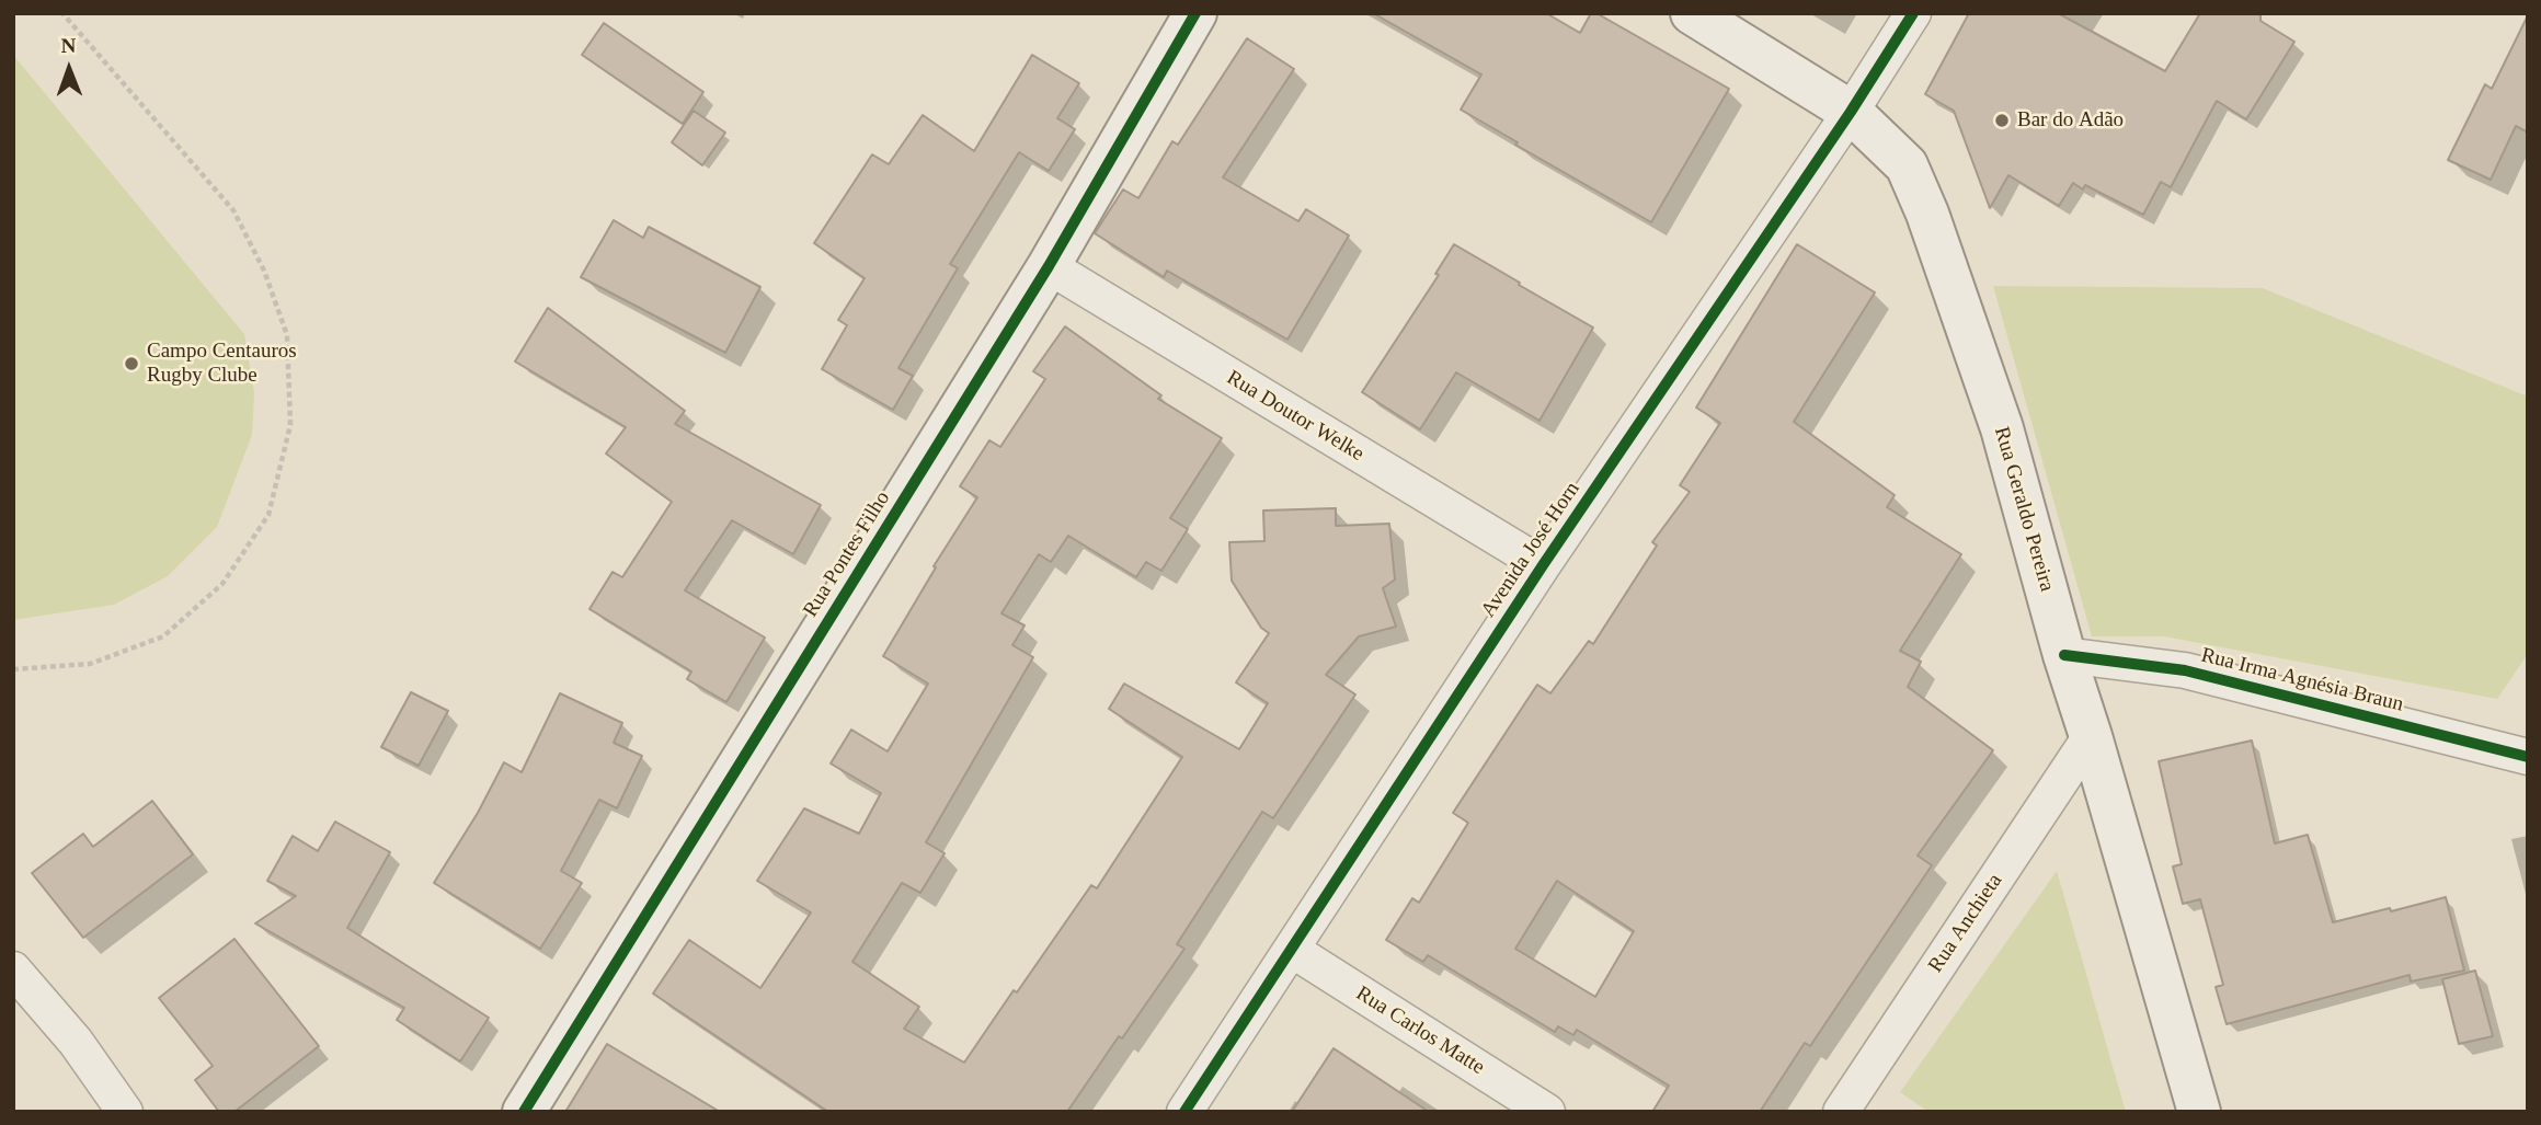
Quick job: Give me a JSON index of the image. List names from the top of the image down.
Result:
{
  "streets": {
    "street": [
      "Rua Doutor Welke",
      "Rua Geraldo Pereira",
      "Avenida José Horn",
      "Rua Pontes Filho",
      "Rua Irma Agnésia Braun",
      "Rua Anchieta",
      "Rua Carlos Matte"
    ]
  },
  "crossings": [
    ["Rua Doutor Welke", "Avenida José Horn"],
    ["Rua Doutor Welke", "Rua Pontes Filho"],
    ["Rua Geraldo Pereira", "Avenida José Horn"],
    ["Rua Geraldo Pereira", "Rua Irma Agnésia Braun"],
    ["Rua Geraldo Pereira", "Rua Anchieta"],
    ["Avenida José Horn", "Rua Carlos Matte"]
  ],
  "places": ["Bar do Adão", "Campo Centauros Rugby Clube"],
  "north": "top"
}
